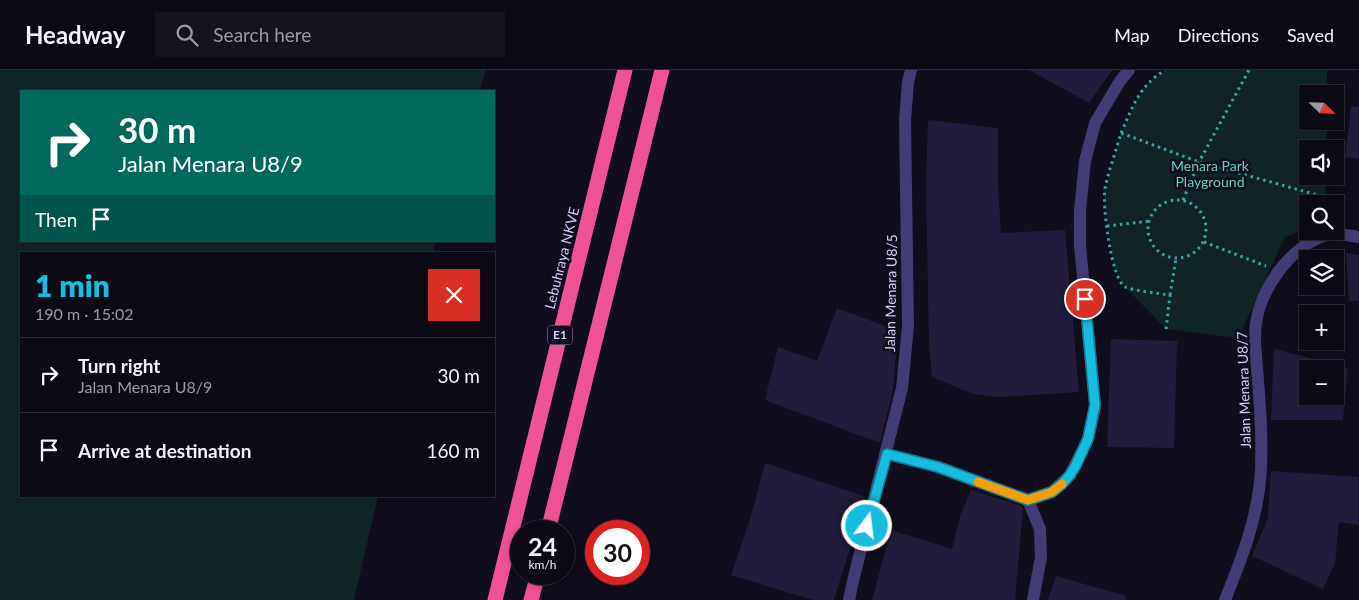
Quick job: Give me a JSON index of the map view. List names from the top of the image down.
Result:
{
  "streets": {
    "highway": ["Lebuhraya NKVE", "E1"],
    "street": ["Jalan Menara U8/5", "Jalan Menara U8/7"]
  },
  "parks": ["Menara Park Playground"],
  "north": "bottom right",
  "page": {
    "header": "Headway",
    "search": "Search here",
    "nav": ["Map", "Directions", "Saved"],
    "map_buttons": ["+", "−"],
    "turn": ["30 m", "Jalan Menara U8/9"],
    "then": "Then",
    "heading": ["1 min", "190 m · 15:02"],
    "list": [
      {
        "name": "Turn right",
        "note": "Jalan Menara U8/9",
        "value": "30 m"
      },
      {
        "name": "Arrive at destination",
        "value": "160 m"
      }
    ],
    "speed": "24 km/h",
    "limit": "30"
  }
}
